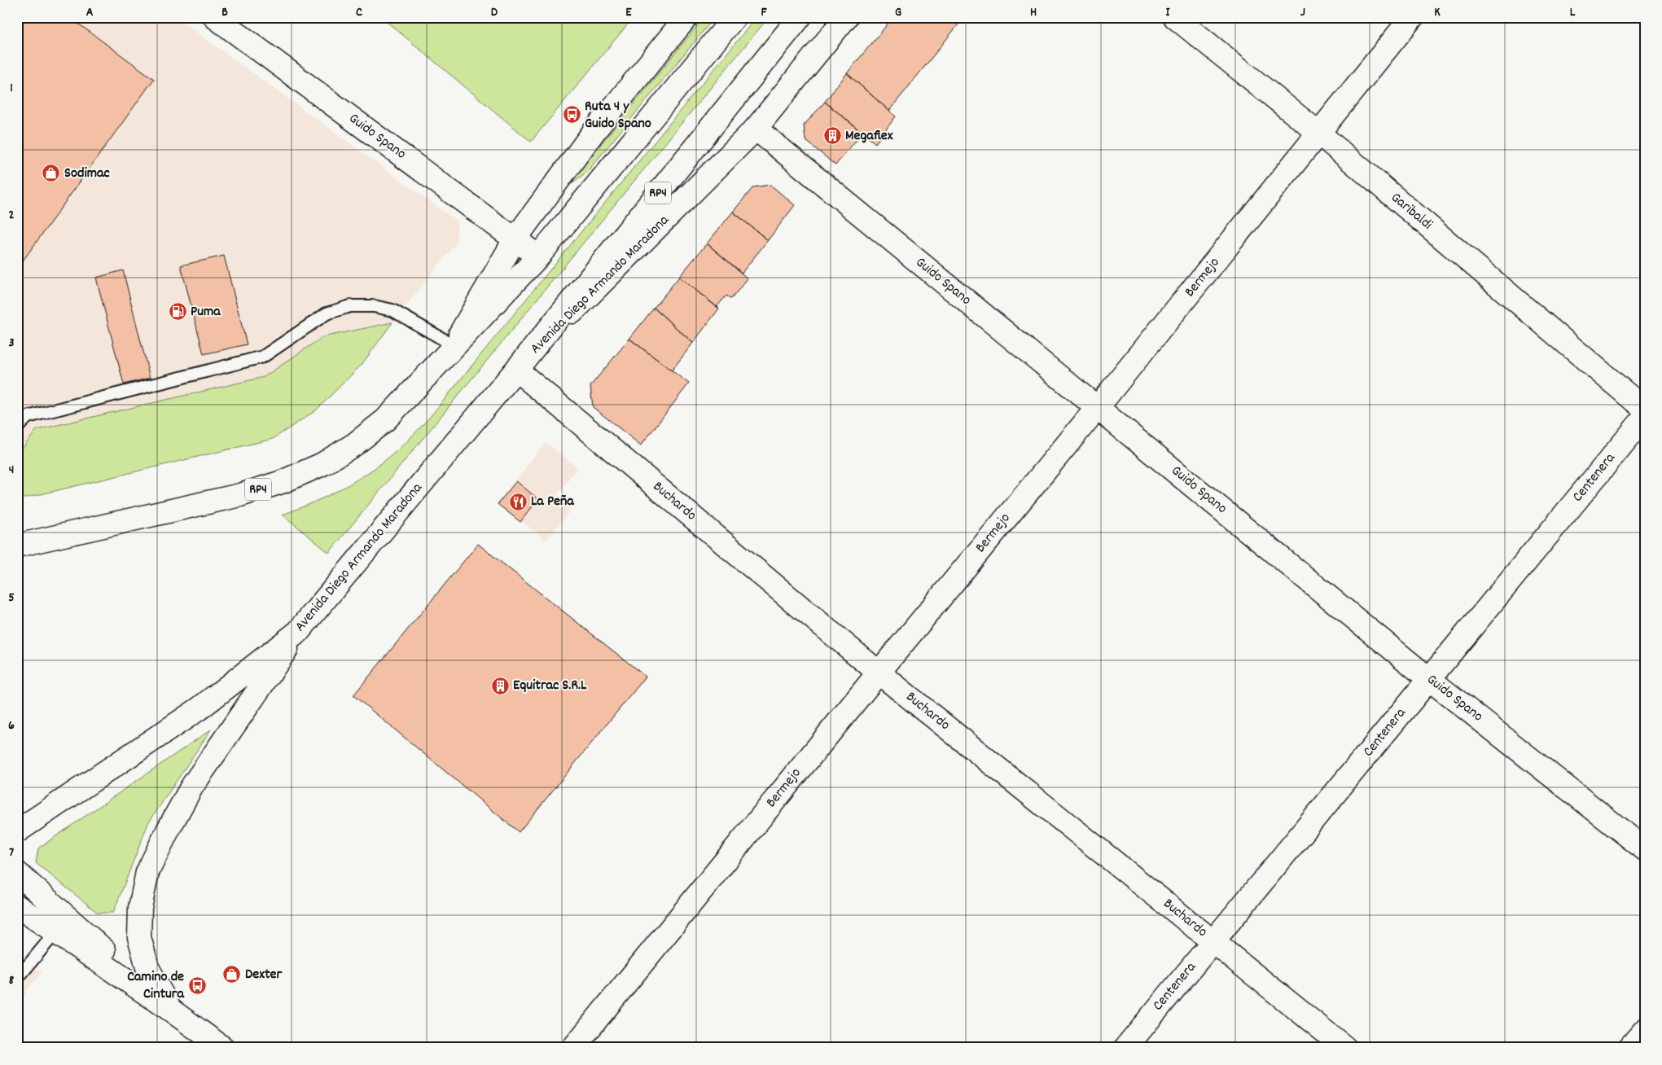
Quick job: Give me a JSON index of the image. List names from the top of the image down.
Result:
{
  "streets": {
    "street": [
      "Guido Spano",
      "RP4",
      "Garibaldi",
      "Bermejo",
      "Avenida Diego Armando Maradona",
      "Centenera",
      "Buchardo"
    ]
  },
  "crossings": [
    ["Guido Spano", "RP4"],
    ["Guido Spano", "Bermejo"],
    ["Guido Spano", "Avenida Diego Armando Maradona"],
    ["Guido Spano", "Centenera"],
    ["Garibaldi", "Bermejo"],
    ["Bermejo", "Buchardo"],
    ["Avenida Diego Armando Maradona", "Buchardo"],
    ["Centenera", "Buchardo"]
  ],
  "places": {
    "bus stop": ["Ruta 4 y Guido Spano", "Camino de Cintura"],
    "building": ["Megaflex", "Equitrac S.R.L"],
    "shop": ["Sodimac", "Dexter"],
    "fuel station": ["Puma"],
    "restaurant": ["La Peña"]
  },
  "grid": {
    "columns": [
      "A",
      "B",
      "C",
      "D",
      "E",
      "F",
      "G",
      "H",
      "I",
      "J",
      "K",
      "L"
    ],
    "rows": [
      "1",
      "2",
      "3",
      "4",
      "5",
      "6",
      "7",
      "8"
    ]
  }
}
